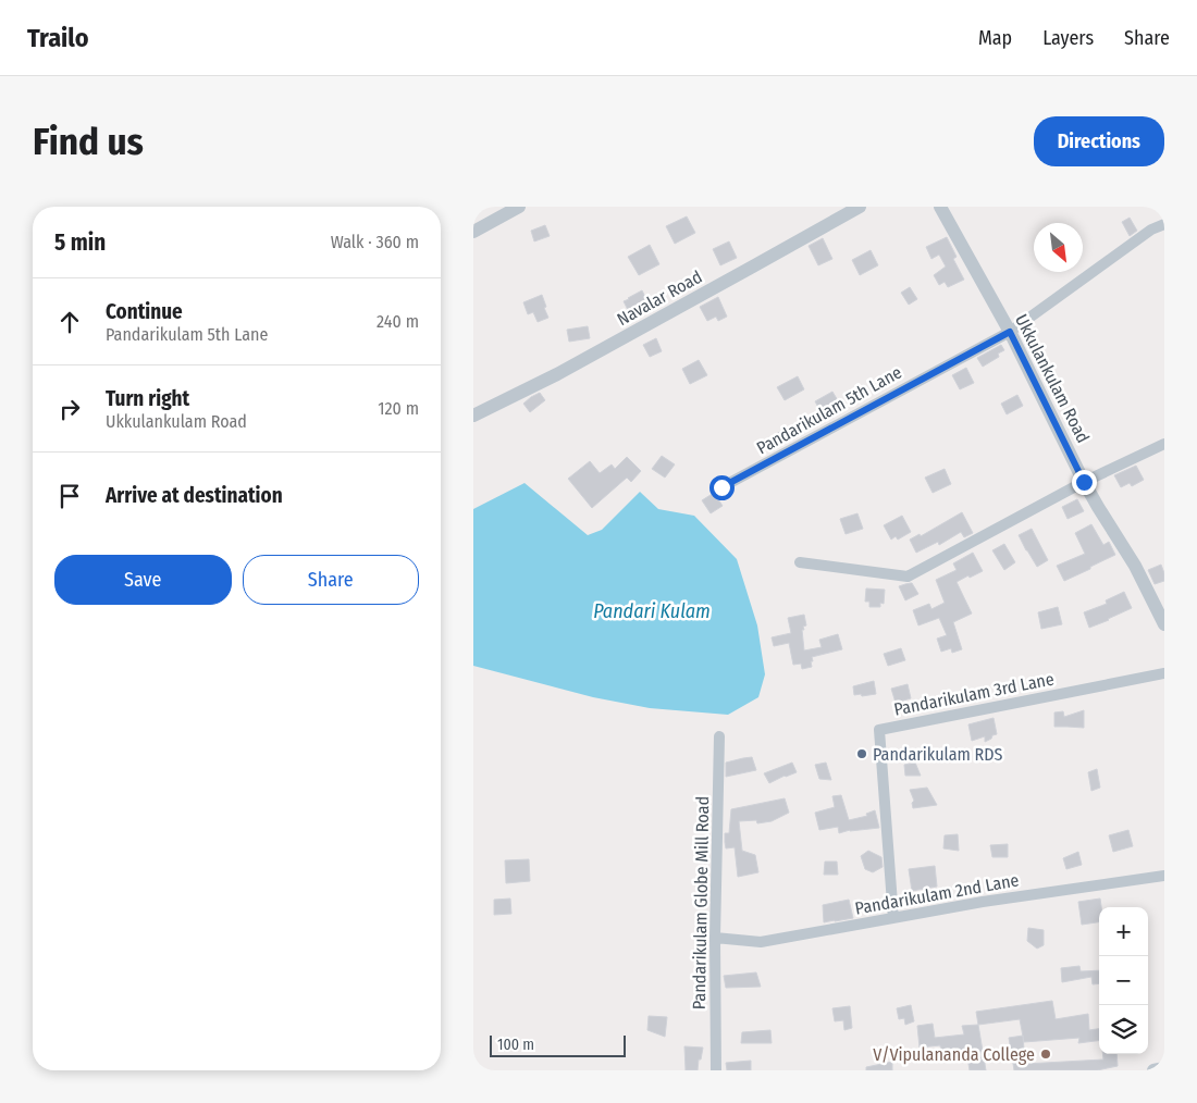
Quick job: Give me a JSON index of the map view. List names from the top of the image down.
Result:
{
  "streets": {
    "street": [
      "Navalar Road",
      "Ukkulankulam Road",
      "Pandarikulam 5th Lane",
      "Pandarikulam 3rd Lane",
      "Pandarikulam 2nd Lane",
      "Pandarikulam Globe Mill Road"
    ]
  },
  "crossings": [
    ["Ukkulankulam Road", "Pandarikulam 5th Lane"],
    ["Pandarikulam 3rd Lane", "Pandarikulam 2nd Lane"],
    ["Pandarikulam 2nd Lane", "Pandarikulam Globe Mill Road"]
  ],
  "water": ["Pandari Kulam"],
  "places": ["Pandarikulam RDS", "V/Vipulananda College"],
  "scale_bar": "100 m",
  "north": "bottom right",
  "page": {
    "header": "Trailo",
    "nav": ["Map", "Layers", "Share"],
    "buttons": [
      "Directions",
      ["Save", "Share"]
    ],
    "title": "Find us",
    "heading": ["5 min", "Walk · 360 m"],
    "list": [
      ["Continue", "Pandarikulam 5th Lane", "240 m"],
      ["Turn right", "Ukkulankulam Road", "120 m"],
      "Arrive at destination"
    ],
    "map_buttons": ["+", "−"],
    "scale": "100 m"
  }
}
